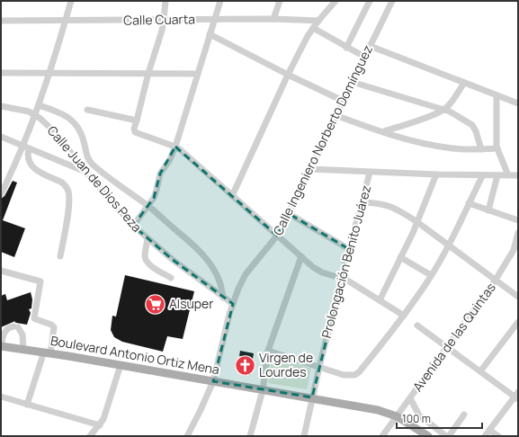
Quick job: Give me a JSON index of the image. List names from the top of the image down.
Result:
{
  "streets": {
    "main road": ["Boulevard Antonio Ortiz Mena"],
    "street": [
      "Calle Cuarta",
      "Calle Ingeniero Norberto Domínguez",
      "Calle Juan de Dios Peza",
      "Prolongación Benito Juárez",
      "Avenida de las Quintas"
    ]
  },
  "crossings": [
    ["Calle Ingeniero Norberto Domínguez", "Calle Juan de Dios Peza"],
    ["Calle Ingeniero Norberto Domínguez", "Boulevard Antonio Ortiz Mena"],
    ["Prolongación Benito Juárez", "Boulevard Antonio Ortiz Mena"],
    ["Avenida de las Quintas", "Boulevard Antonio Ortiz Mena"]
  ],
  "places": {
    "supermarket": ["Alsuper"],
    "church": ["Virgen de Lourdes"]
  },
  "scale_bar": "100 m"
}
